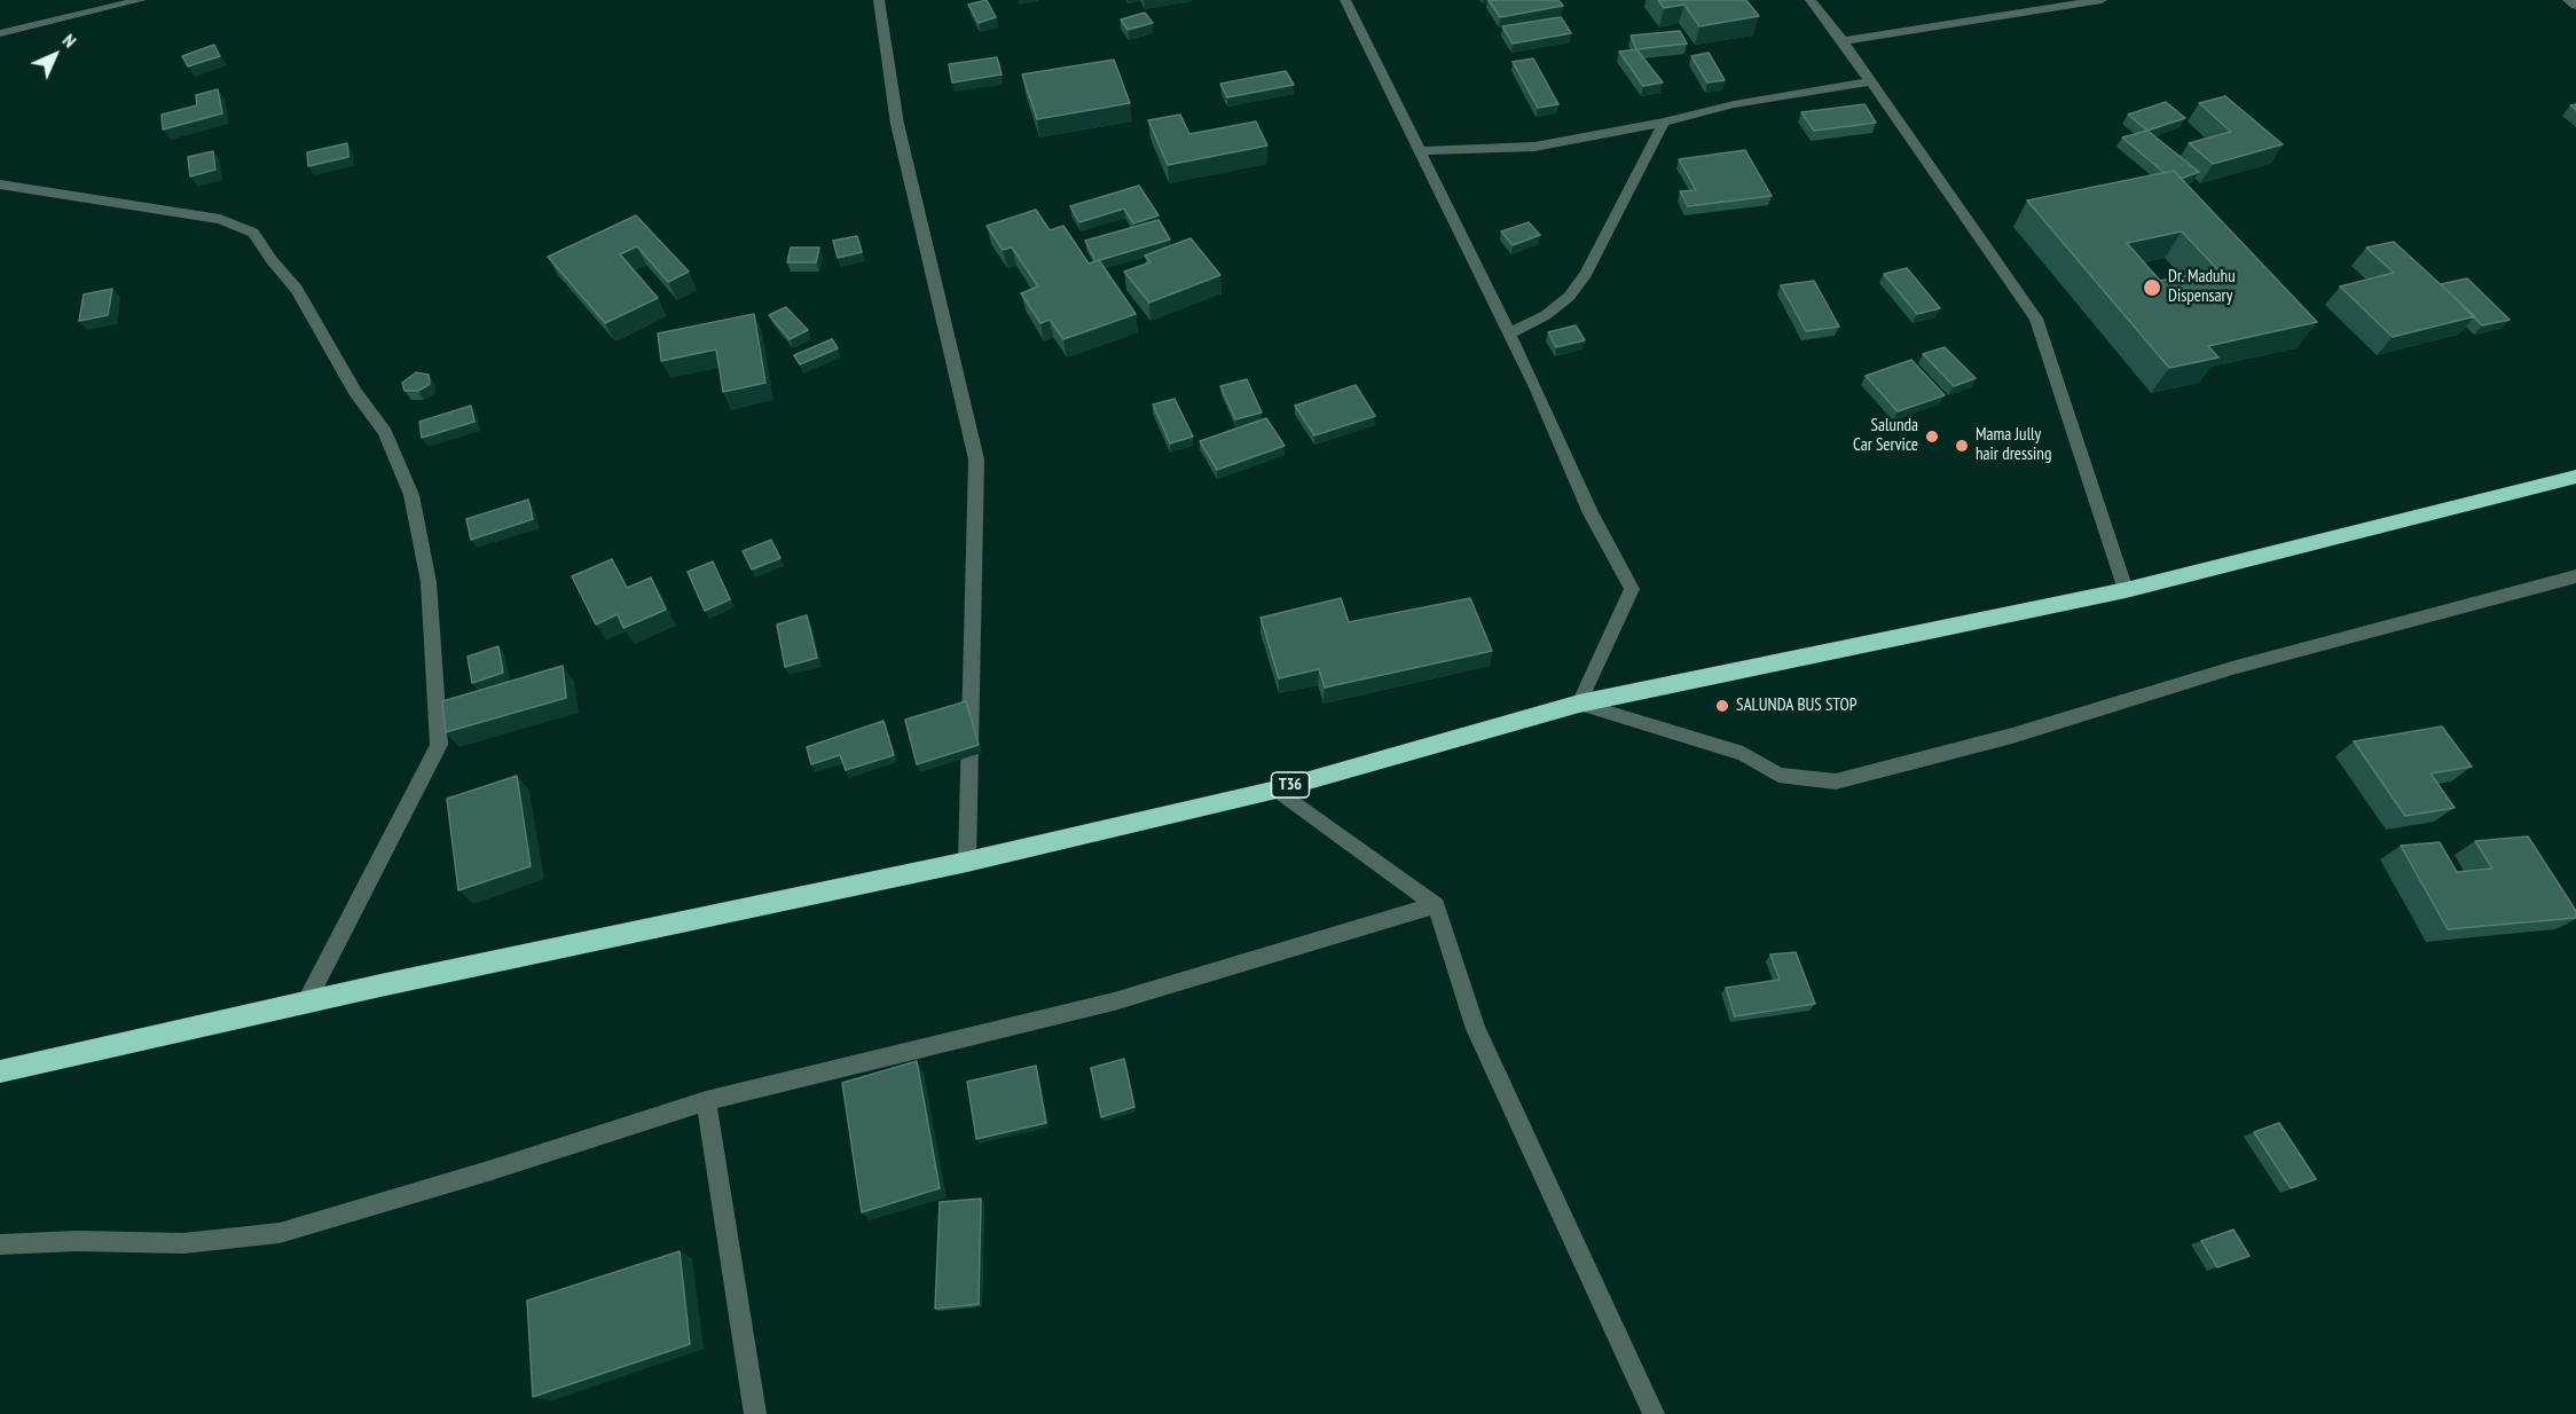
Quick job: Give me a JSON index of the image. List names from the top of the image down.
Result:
{
  "streets": {
    "highway": ["T36"]
  },
  "places": [
    "Dr. Maduhu Dispensary",
    "Salunda Car Service",
    "Mama Jully hair dressing",
    "SALUNDA BUS STOP"
  ],
  "north": "top right"
}
